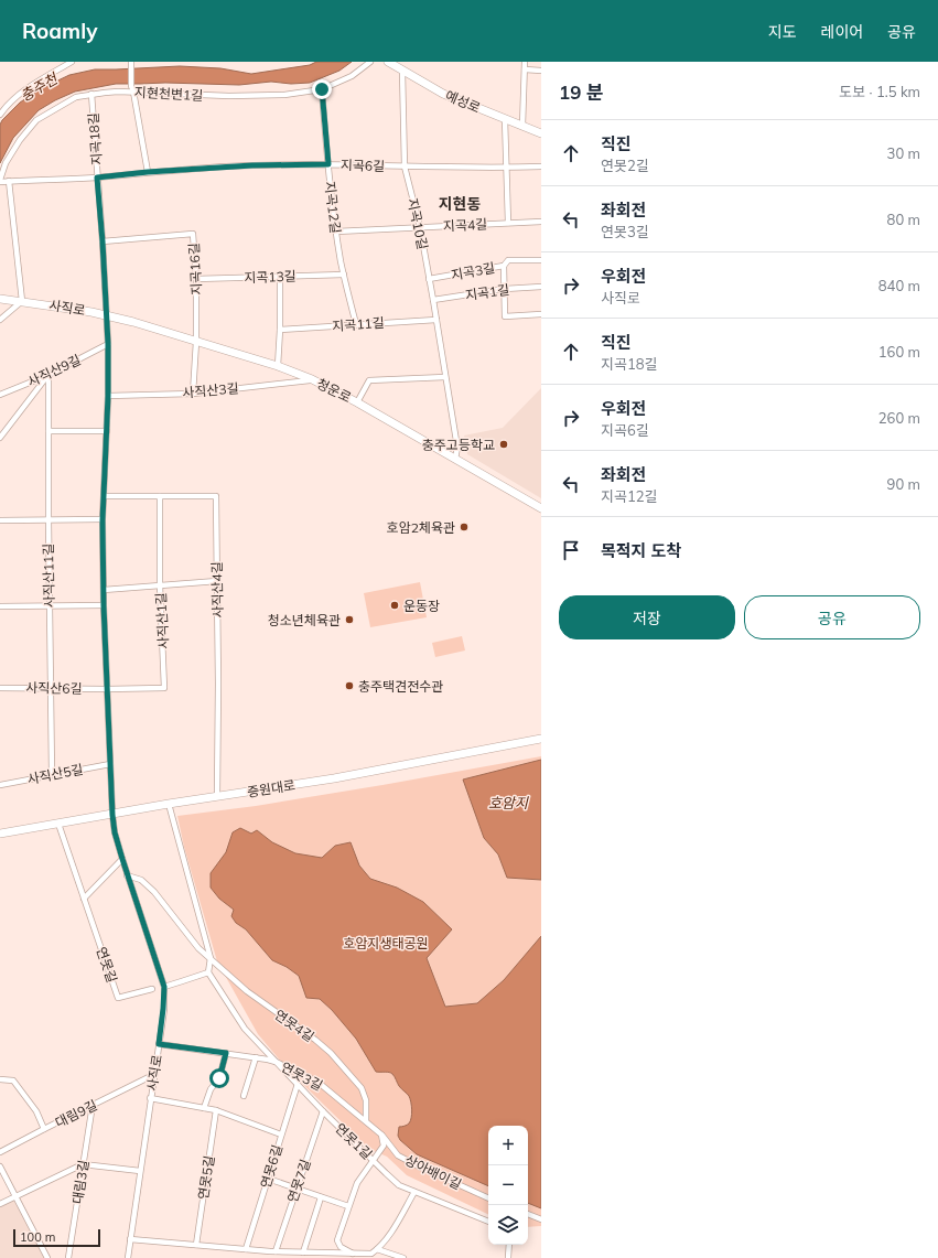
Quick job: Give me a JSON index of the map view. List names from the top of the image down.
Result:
{
  "streets": {
    "street": [
      "지현천변1길",
      "예성로",
      "지곡18길",
      "지곡6길",
      "지곡12길",
      "지곡10길",
      "지곡4길",
      "지곡16길",
      "지곡3길",
      "지곡13길",
      "지곡1길",
      "사직로",
      "지곡11길",
      "사직산9길",
      "사직산3길",
      "청운로",
      "사직산11길",
      "사직산4길",
      "사직산1길",
      "사직산6길",
      "사직산5길",
      "중원대로",
      "연못길",
      "연못4길",
      "연못3길",
      "대림9길",
      "연못1길",
      "연못6길",
      "상아배이길",
      "연못5길",
      "연못7길",
      "대림3길"
    ]
  },
  "crossings": [
    ["지현천변1길", "지곡18길"],
    ["지현천변1길", "지곡6길"],
    ["지현천변1길", "지곡12길"],
    ["예성로", "지곡10길"],
    ["지곡18길", "지곡6길"],
    ["지곡18길", "지곡16길"],
    ["지곡18길", "사직로"],
    ["지곡18길", "청운로"],
    ["지곡6길", "지곡12길"],
    ["지곡6길", "지곡10길"],
    ["지곡12길", "지곡4길"],
    ["지곡12길", "지곡13길"],
    ["지곡12길", "지곡11길"],
    ["지곡10길", "지곡4길"],
    ["지곡10길", "지곡3길"],
    ["지곡10길", "지곡1길"],
    ["지곡10길", "지곡11길"],
    ["지곡10길", "청운로"],
    ["지곡16길", "지곡13길"],
    ["지곡16길", "사직산3길"],
    ["지곡16길", "청운로"],
    ["사직로", "사직산9길"],
    ["사직로", "사직산3길"],
    ["사직로", "청운로"],
    ["사직로", "사직산4길"],
    ["사직로", "사직산1길"],
    ["사직로", "사직산6길"],
    ["사직로", "사직산5길"],
    ["사직로", "중원대로"],
    ["사직로", "연못4길"],
    ["사직로", "연못3길"],
    ["사직로", "대림9길"],
    ["사직산9길", "사직산11길"],
    ["사직산3길", "청운로"],
    ["사직산11길", "사직산6길"],
    ["사직산11길", "사직산5길"],
    ["사직산4길", "사직산1길"],
    ["사직산4길", "중원대로"],
    ["사직산1길", "사직산6길"],
    ["중원대로", "연못길"],
    ["연못4길", "연못3길"],
    ["연못3길", "연못1길"],
    ["대림9길", "대림3길"],
    ["연못1길", "연못6길"],
    ["연못1길", "연못7길"]
  ],
  "districts": ["지현동"],
  "water": ["충주천", "호암지"],
  "parks": ["호암지생태공원"],
  "places": [
    "충주고등학교",
    "호암2체육관",
    "운동장",
    "청소년체육관",
    "충주택견전수관"
  ],
  "scale_bar": "100 m",
  "page": {
    "header": "Roamly",
    "nav": ["지도", "레이어", "공유"],
    "heading": ["19 분", "도보 · 1.5 km"],
    "list": [
      ["직진", "연못2길", "30 m"],
      ["좌회전", "연못3길", "80 m"],
      ["우회전", "사직로", "840 m"],
      ["직진", "지곡18길", "160 m"],
      ["우회전", "지곡6길", "260 m"],
      ["좌회전", "지곡12길", "90 m"],
      "목적지 도착"
    ],
    "buttons": ["저장", "공유"],
    "map_buttons": ["+", "−"],
    "scale": "100 m"
  }
}
